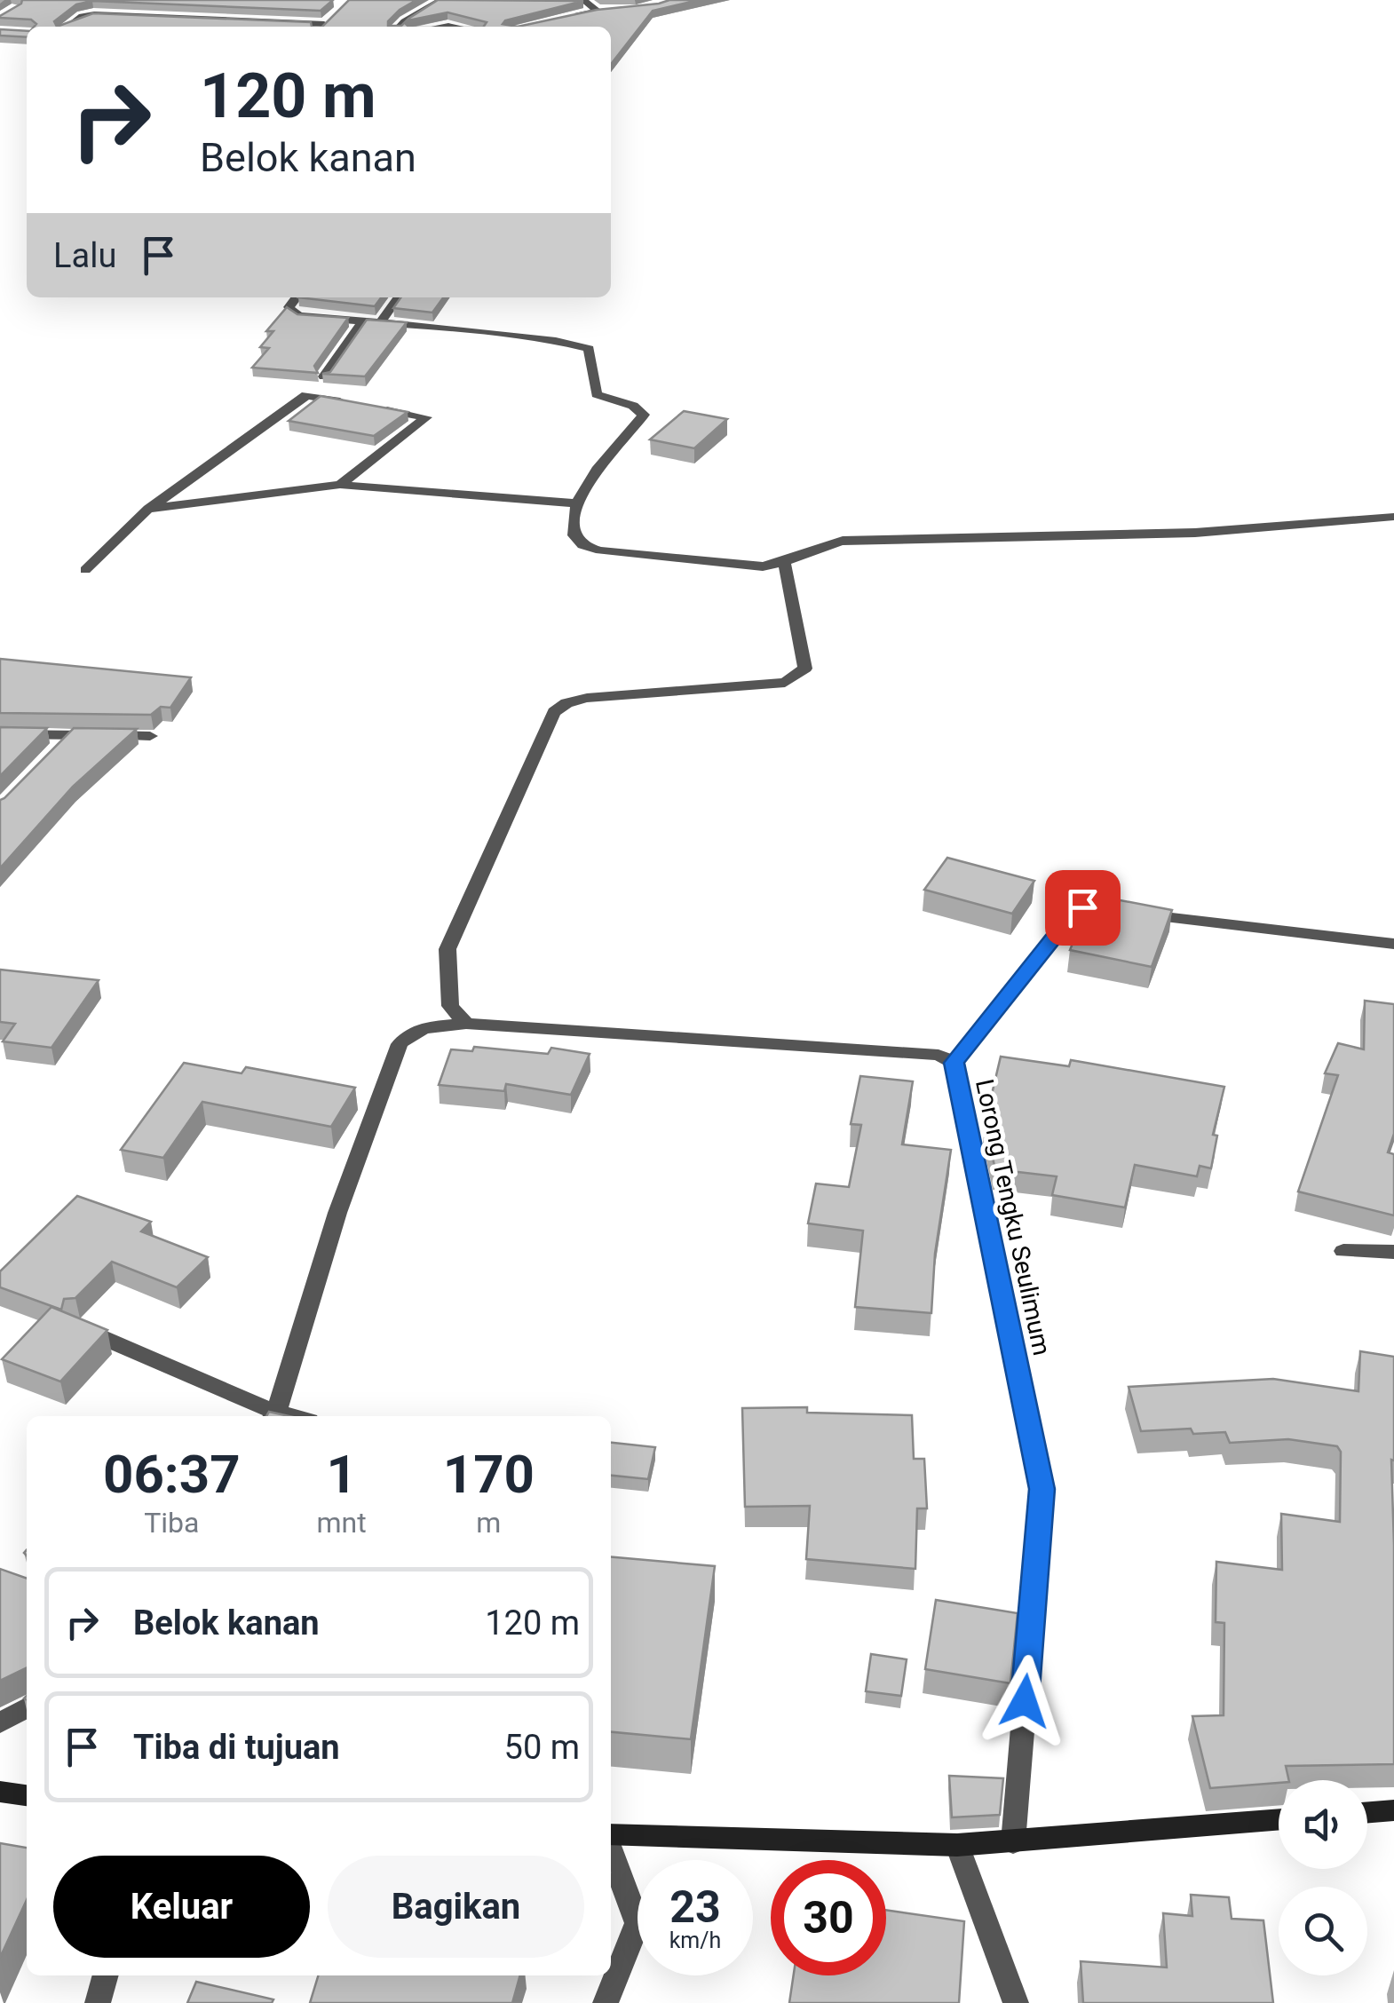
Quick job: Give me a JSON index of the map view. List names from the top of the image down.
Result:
{
  "streets": {
    "street": ["Lorong Tengku Seulimum"]
  },
  "page": {
    "turn": ["120 m", "Belok kanan"],
    "then": "Lalu",
    "eta": [
      "06:37",
      "Tiba",
      "1",
      "mnt",
      "170",
      "m"
    ],
    "list": [
      {
        "name": "Belok kanan",
        "value": "120 m"
      },
      {
        "name": "Tiba di tujuan",
        "value": "50 m"
      }
    ],
    "buttons": ["Keluar", "Bagikan"],
    "speed": "23 km/h",
    "limit": "30"
  }
}
